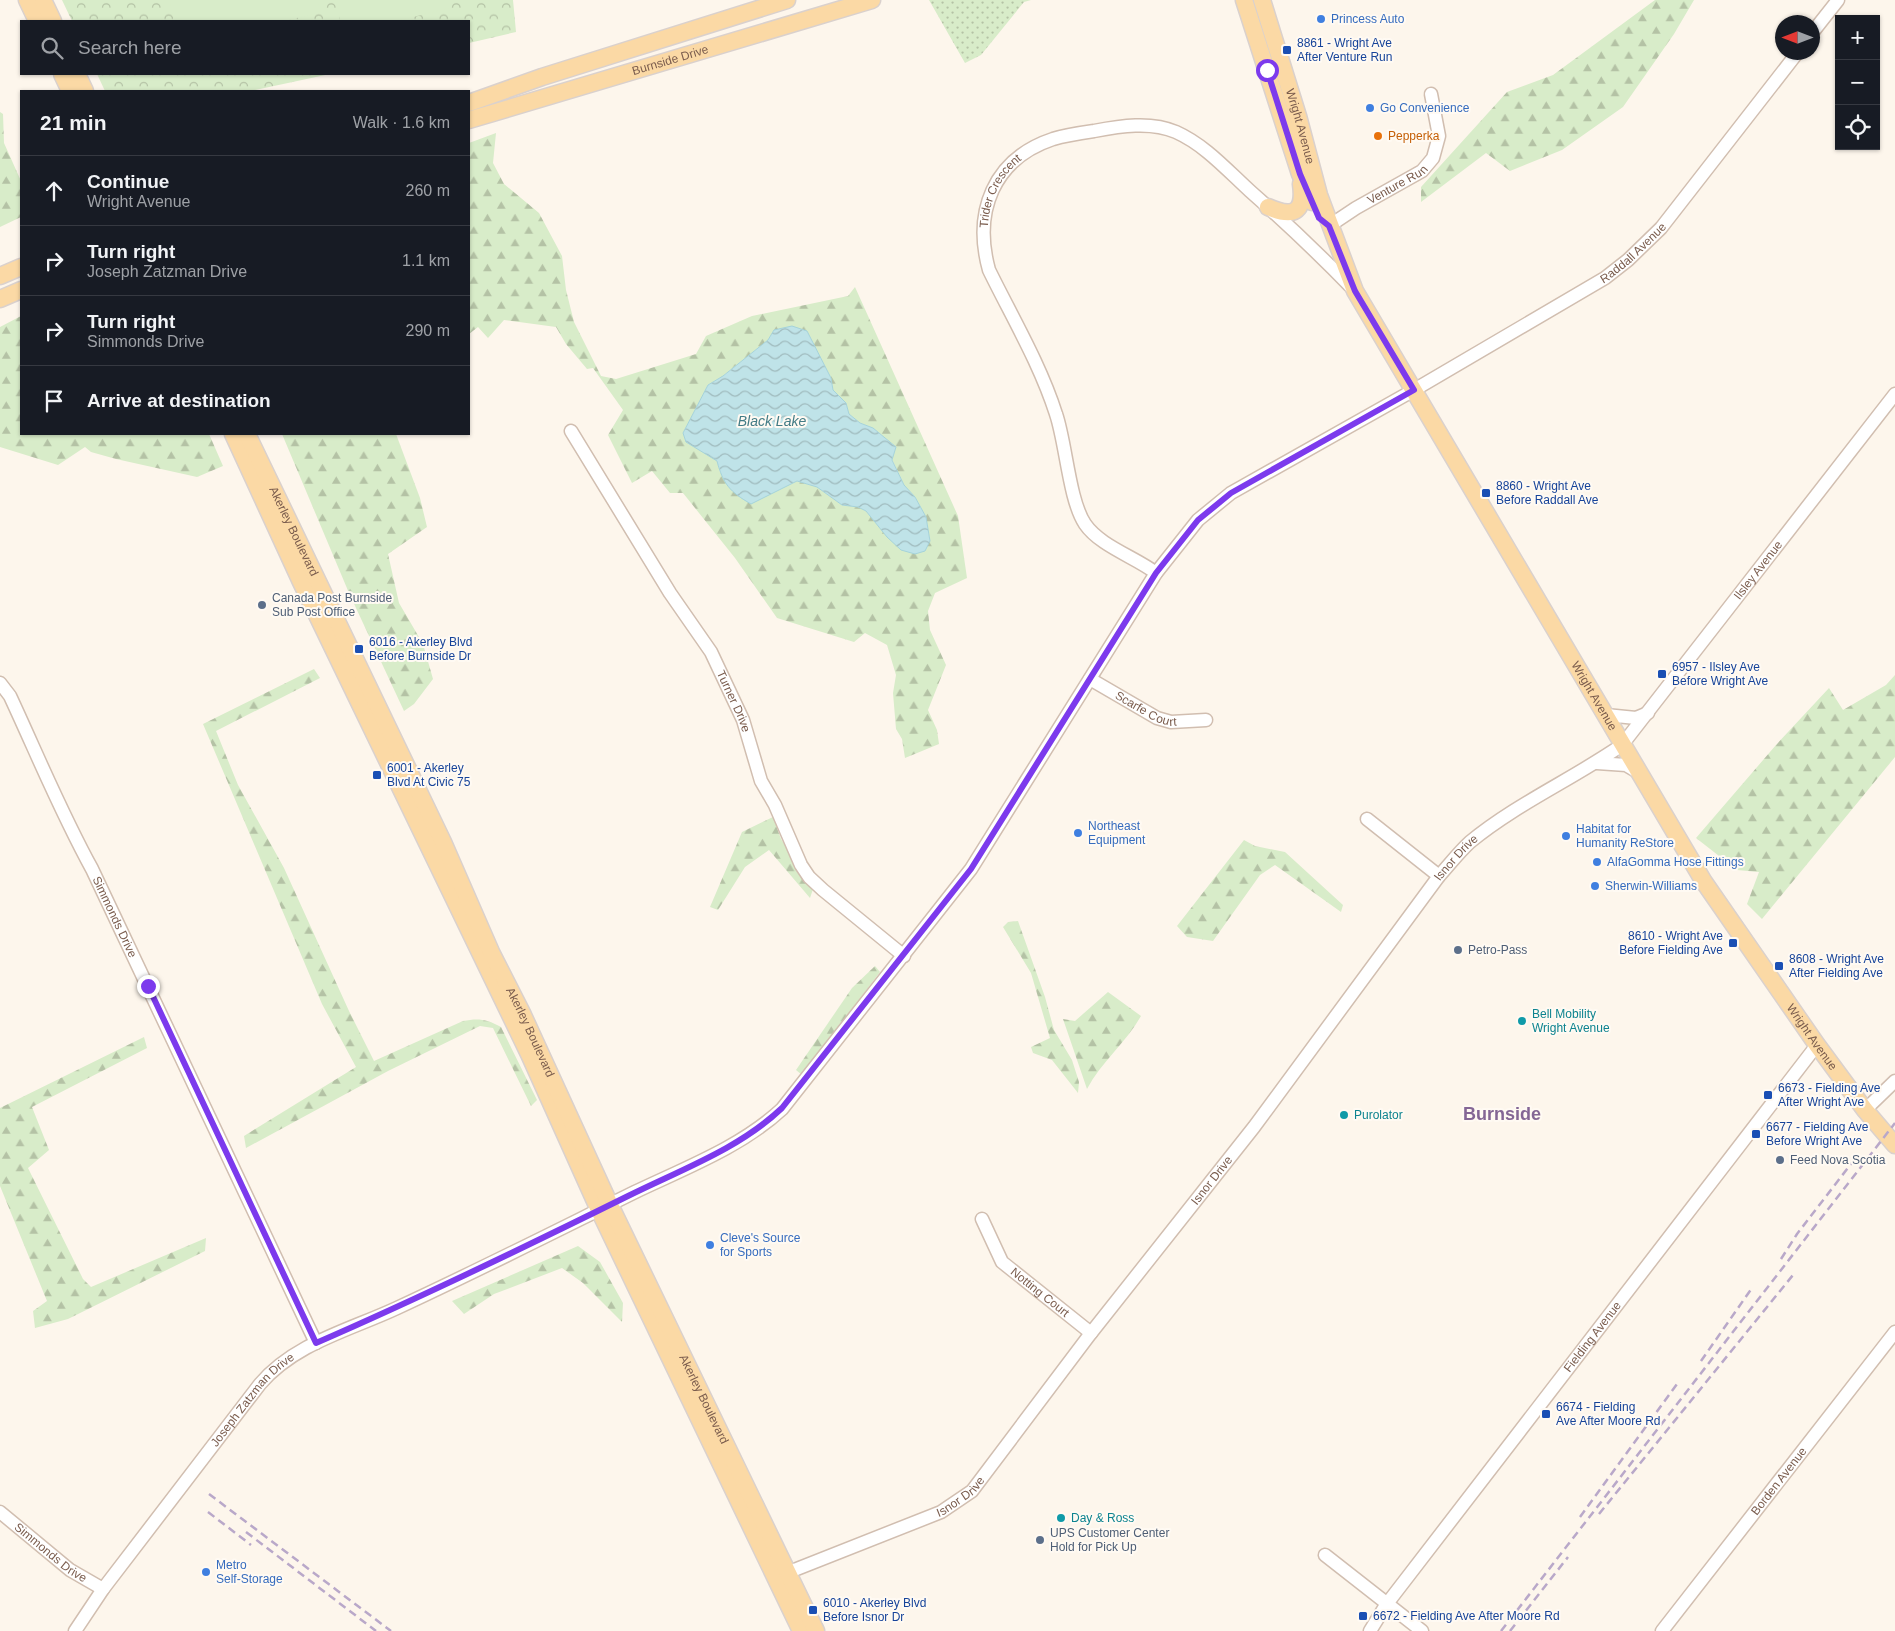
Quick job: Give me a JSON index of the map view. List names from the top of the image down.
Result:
{
  "streets": {
    "main road": ["Burnside Drive", "Wright Avenue", "Akerley Boulevard"],
    "street": [
      "Venture Run",
      "Trider Crescent",
      "Raddall Avenue",
      "Ilsley Avenue",
      "Turner Drive",
      "Scarfe Court",
      "Isnor Drive",
      "Simmonds Drive",
      "Notting Court",
      "Fielding Avenue",
      "Joseph Zatzman Drive",
      "Borden Avenue"
    ]
  },
  "crossings": [
    ["Wright Avenue", "Venture Run"],
    ["Wright Avenue", "Trider Crescent"],
    ["Wright Avenue", "Raddall Avenue"],
    ["Wright Avenue", "Ilsley Avenue"],
    ["Wright Avenue", "Isnor Drive"],
    ["Wright Avenue", "Fielding Avenue"],
    ["Wright Avenue", "Joseph Zatzman Drive"],
    ["Trider Crescent", "Joseph Zatzman Drive"],
    ["Raddall Avenue", "Joseph Zatzman Drive"],
    ["Akerley Boulevard", "Isnor Drive"],
    ["Akerley Boulevard", "Joseph Zatzman Drive"],
    ["Ilsley Avenue", "Isnor Drive"],
    ["Turner Drive", "Joseph Zatzman Drive"],
    ["Scarfe Court", "Joseph Zatzman Drive"],
    ["Isnor Drive", "Notting Court"],
    ["Simmonds Drive", "Joseph Zatzman Drive"]
  ],
  "districts": ["Burnside"],
  "water": ["Black Lake"],
  "places": {
    "other": [
      "Princess Auto",
      "Go Convenience",
      "Pepperka",
      "Canada Post Burnside Sub Post Office",
      "Northeast Equipment",
      "Habitat for Humanity ReStore",
      "AlfaGomma Hose Fittings",
      "Sherwin-Williams",
      "Petro-Pass",
      "Bell Mobility Wright Avenue",
      "Purolator",
      "Feed Nova Scotia",
      "Cleve's Source for Sports",
      "Day & Ross",
      "UPS Customer Center Hold for Pick Up",
      "Metro Self-Storage"
    ],
    "transit": [
      "8861 - Wright Ave After Venture Run",
      "8860 - Wright Ave Before Raddall Ave",
      "6016 - Akerley Blvd Before Burnside Dr",
      "6957 - Ilsley Ave Before Wright Ave",
      "6001 - Akerley Blvd At Civic 75",
      "8610 - Wright Ave Before Fielding Ave",
      "8608 - Wright Ave After Fielding Ave",
      "6673 - Fielding Ave After Wright Ave",
      "6677 - Fielding Ave Before Wright Ave",
      "6674 - Fielding Ave After Moore Rd",
      "6010 - Akerley Blvd Before Isnor Dr",
      "6672 - Fielding Ave After Moore Rd"
    ]
  },
  "north": "left",
  "page": {
    "map_buttons": ["+", "−"],
    "search": "Search here",
    "heading": ["21 min", "Walk · 1.6 km"],
    "list": [
      ["Continue", "Wright Avenue", "260 m"],
      ["Turn right", "Joseph Zatzman Drive", "1.1 km"],
      ["Turn right", "Simmonds Drive", "290 m"],
      "Arrive at destination"
    ]
  }
}
